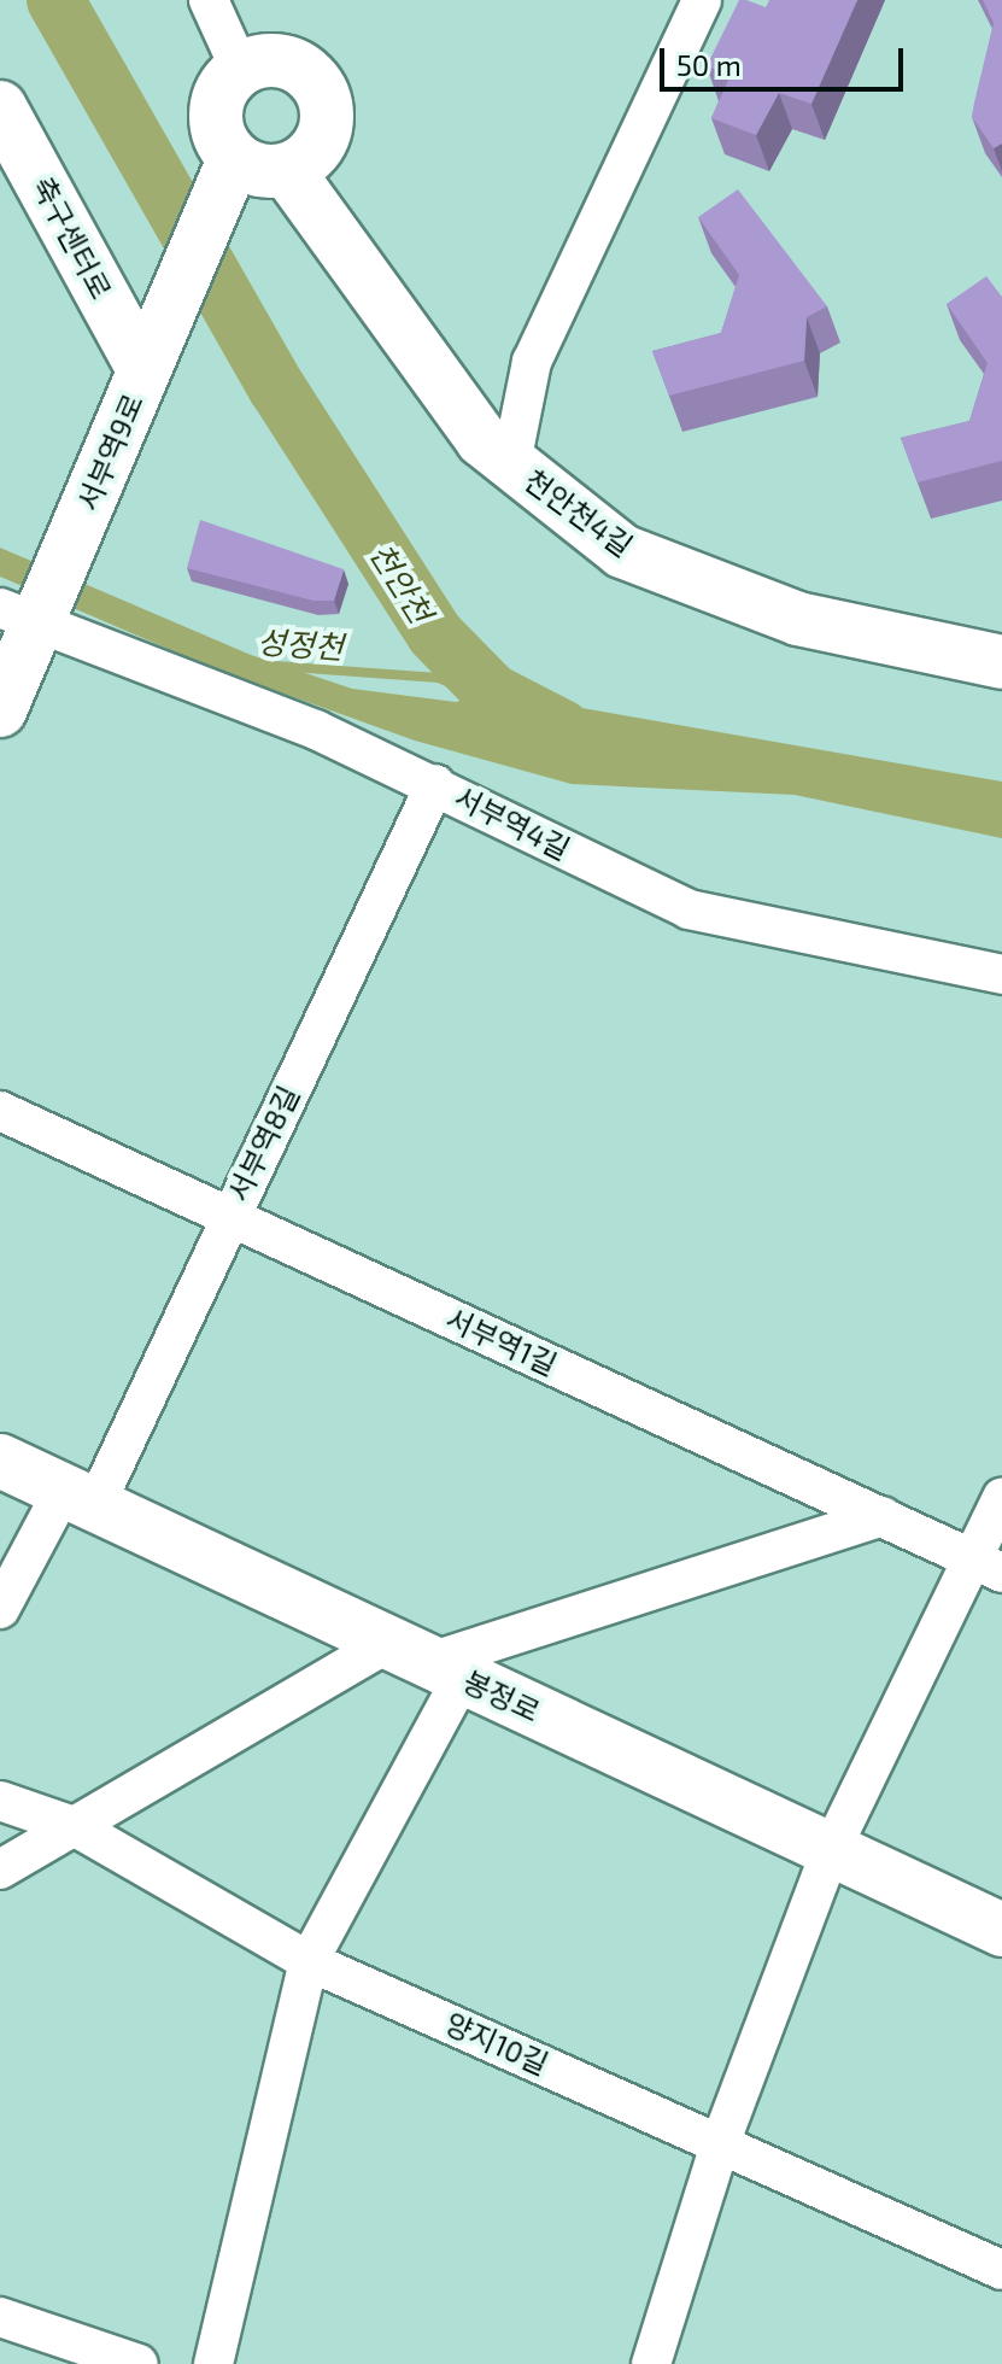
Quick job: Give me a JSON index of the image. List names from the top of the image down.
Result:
{
  "streets": {
    "street": [
      "축구센터로",
      "서부역9로",
      "천안천4길",
      "서부역4길",
      "서부역8길",
      "서부역1길",
      "봉정로",
      "양지10길"
    ]
  },
  "crossings": [
    ["축구센터로", "서부역9로"],
    ["서부역9로", "천안천4길"],
    ["서부역9로", "서부역4길"],
    ["서부역4길", "서부역8길"],
    ["서부역8길", "서부역1길"],
    ["서부역8길", "봉정로"]
  ],
  "water": ["천안천", "성정천"],
  "scale_bar": "50 m"
}
